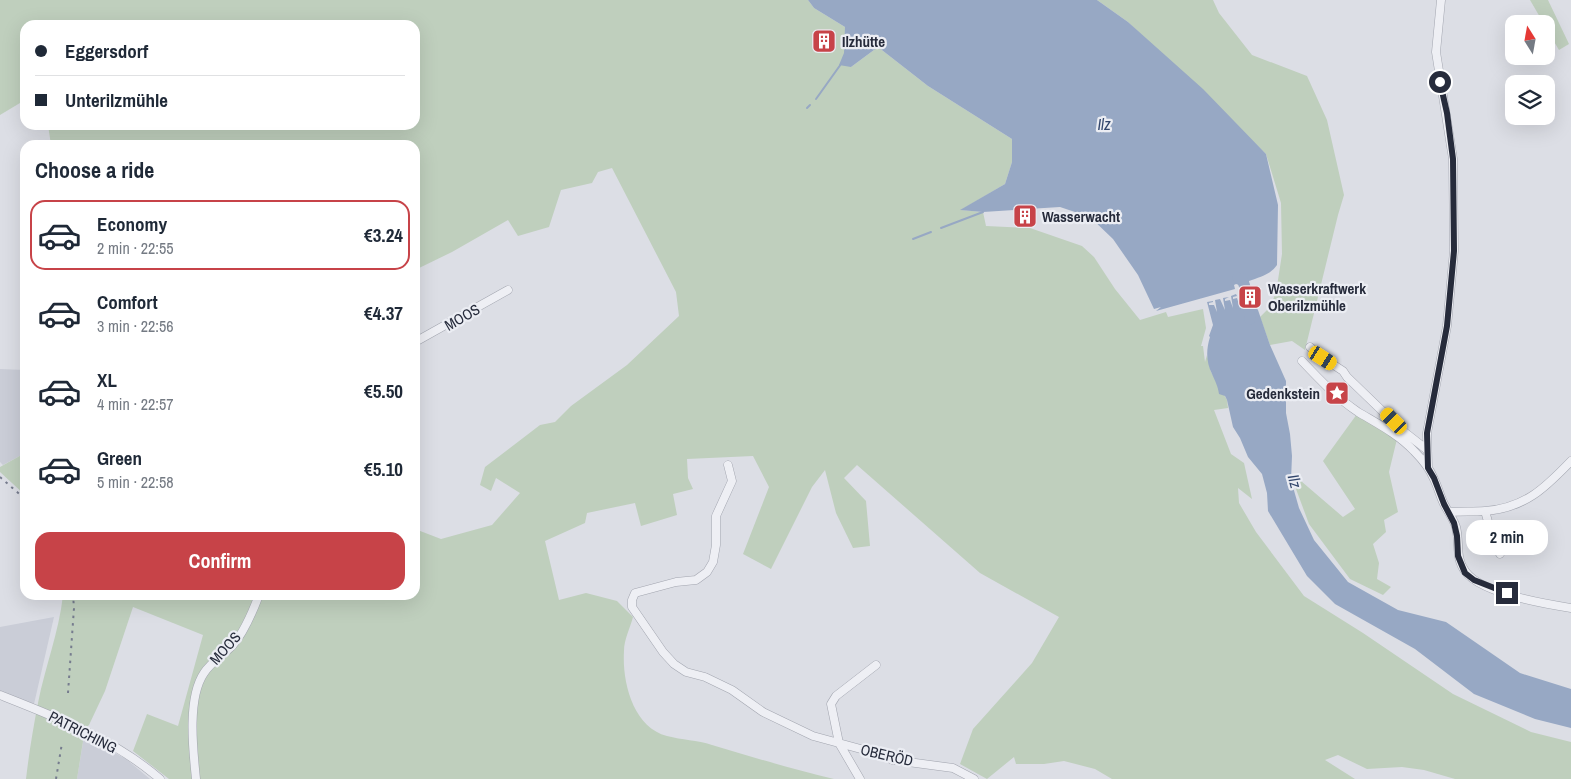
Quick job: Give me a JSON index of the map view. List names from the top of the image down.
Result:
{
  "streets": {
    "street": ["MOOS", "PATRICHING", "OBERÖD"]
  },
  "water": ["Ilz"],
  "places": {
    "building": ["Ilzhütte", "Wasserwacht", "Wasserkraftwerk Oberilzmühle"],
    "place": ["Gedenkstein"]
  },
  "north": "top",
  "page": {
    "banner": ["Eggersdorf", "Unterilzmühle"],
    "heading": "Choose a ride",
    "list": [
      {
        "name": "Economy",
        "note": "2 min · 22:55",
        "value": "€3.24"
      },
      {
        "name": "Comfort",
        "note": "3 min · 22:56",
        "value": "€4.37"
      },
      {
        "name": "XL",
        "note": "4 min · 22:57",
        "value": "€5.50"
      },
      {
        "name": "Green",
        "note": "5 min · 22:58",
        "value": "€5.10"
      }
    ],
    "bubble": "2 min",
    "buttons": "Confirm"
  }
}
